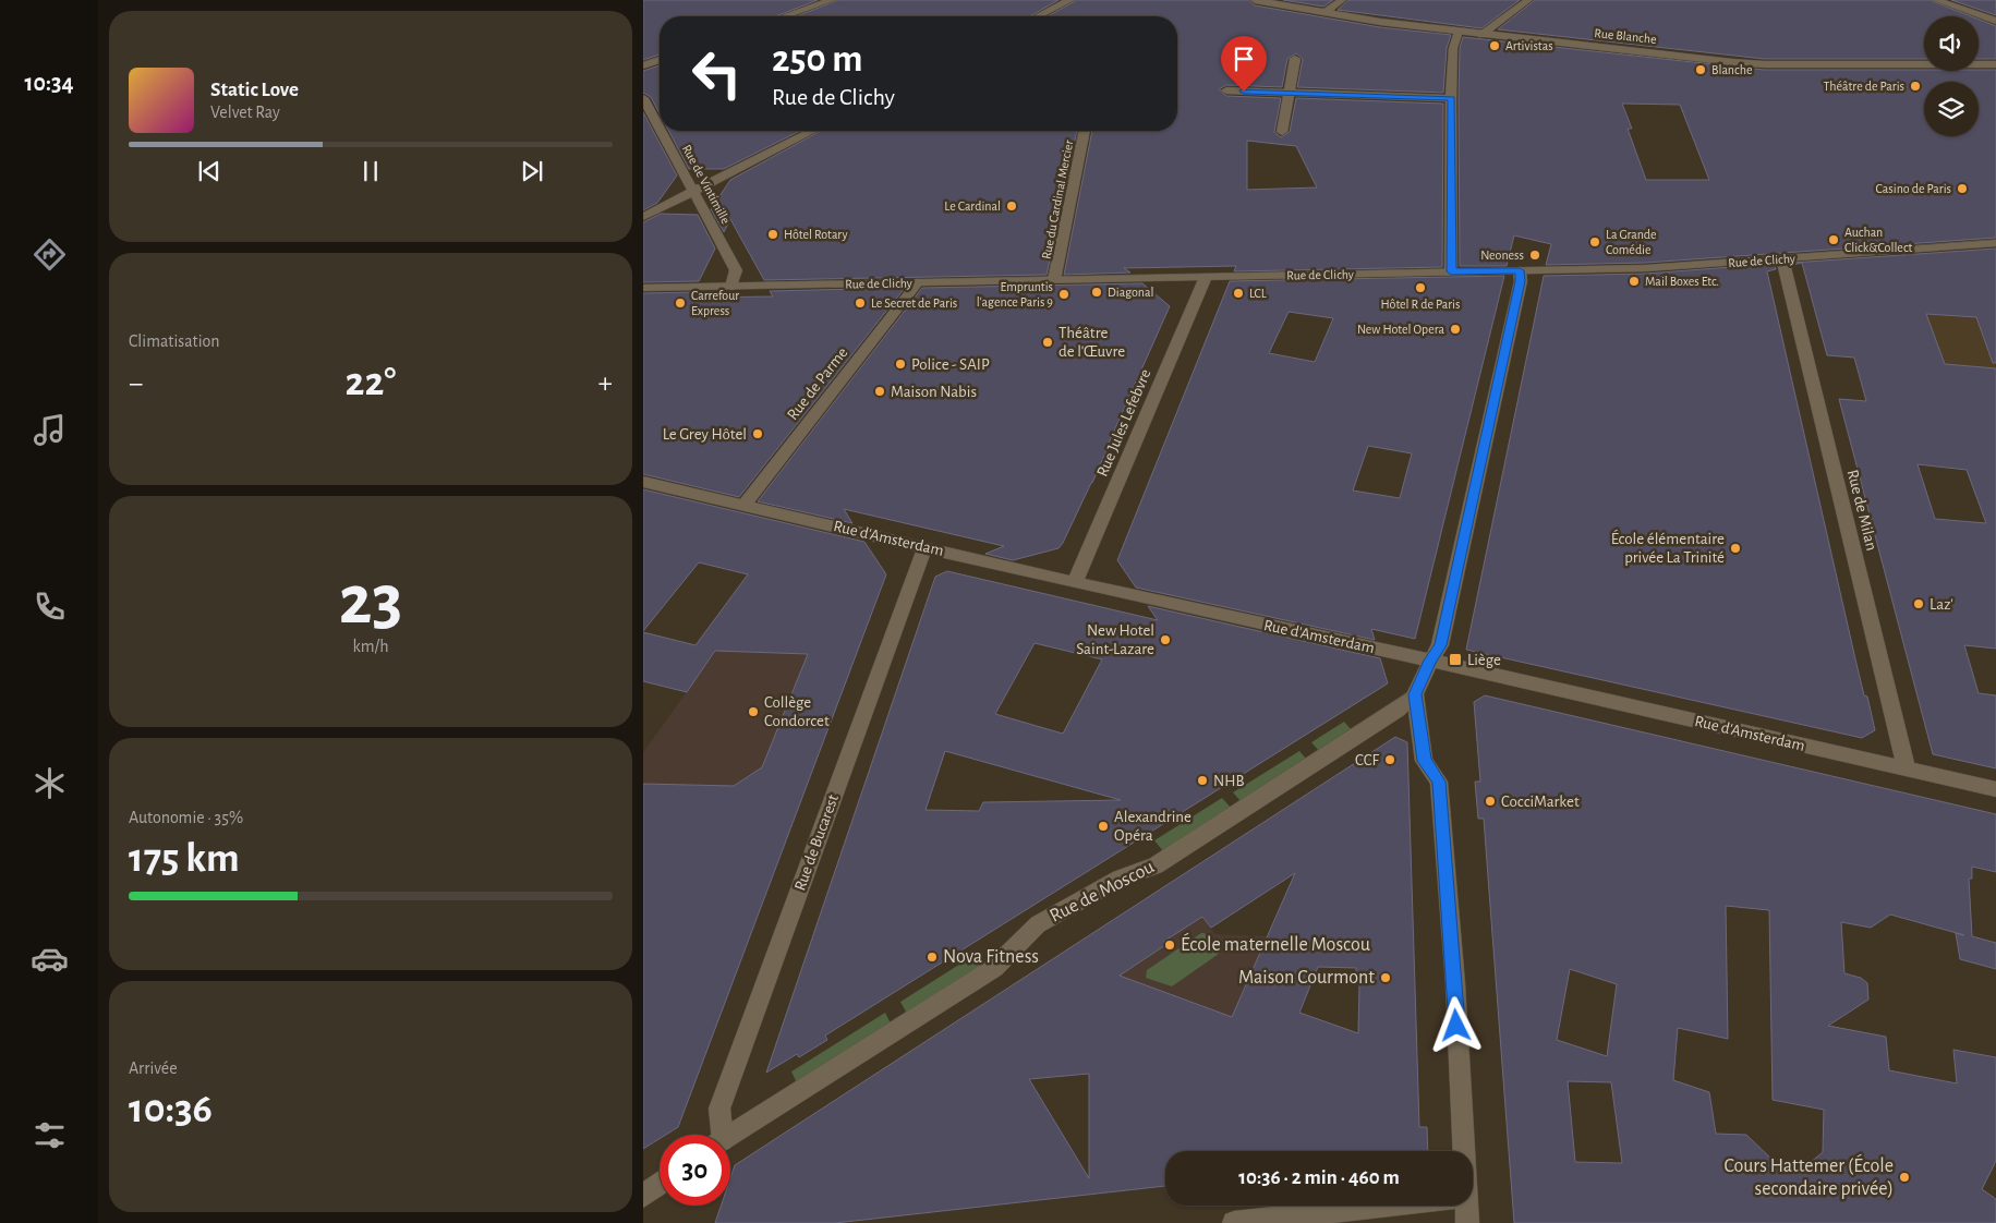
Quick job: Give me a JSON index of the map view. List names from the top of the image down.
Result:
{
  "streets": {
    "street": [
      "Rue Blanche",
      "Rue de Vintimille",
      "Rue du Cardinal Mercier",
      "Rue de Clichy",
      "Rue de Parme",
      "Rue Jules Lefebvre",
      "Rue de Milan",
      "Rue d'Amsterdam",
      "Rue de Bucarest",
      "Rue de Moscou"
    ]
  },
  "crossings": [
    ["Rue de Vintimille", "Rue de Clichy"],
    ["Rue du Cardinal Mercier", "Rue de Clichy"],
    ["Rue de Clichy", "Rue de Parme"],
    ["Rue de Clichy", "Rue Jules Lefebvre"],
    ["Rue de Clichy", "Rue de Milan"],
    ["Rue de Parme", "Rue d'Amsterdam"],
    ["Rue Jules Lefebvre", "Rue d'Amsterdam"],
    ["Rue de Milan", "Rue d'Amsterdam"],
    ["Rue d'Amsterdam", "Rue de Bucarest"]
  ],
  "places": {
    "other": [
      "Artivistas",
      "Blanche",
      "Théâtre de Paris",
      "Casino de Paris",
      "Le Cardinal",
      "Hôtel Rotary",
      "Auchan Click&Collect",
      "La Grande Comédie",
      "Neoness",
      "Mail Boxes Etc.",
      "Hôtel R de Paris",
      "Diagonal",
      "LCL",
      "Empruntis l'agence Paris 9",
      "Carrefour Express",
      "Le Secret de Paris",
      "New Hotel Opera",
      "Théâtre de l'Œuvre",
      "Police - SAIP",
      "Maison Nabis",
      "Le Grey Hôtel",
      "École élémentaire privée La Trinité",
      "Laz'",
      "New Hotel Saint-Lazare",
      "Collège Condorcet",
      "CCF",
      "NHB",
      "CocciMarket",
      "Alexandrine Opéra",
      "École maternelle Moscou",
      "Nova Fitness",
      "Maison Courmont",
      "Cours Hattemer (École secondaire privée)"
    ],
    "transit": ["Liège"]
  },
  "page": {
    "tabs": "10:34",
    "turn": ["250 m", "Rue de Clichy"],
    "song": ["Static Love", "Velvet Ray"],
    "tile": [
      "Climatisation",
      ["23", "km/h"],
      ["Autonomie · 35%", "175 km"],
      ["Arrivée", "10:36"]
    ],
    "heat": ["−", "22°", "+"],
    "limit": "30",
    "trip": "10:36 · 2 min · 460 m"
  }
}
